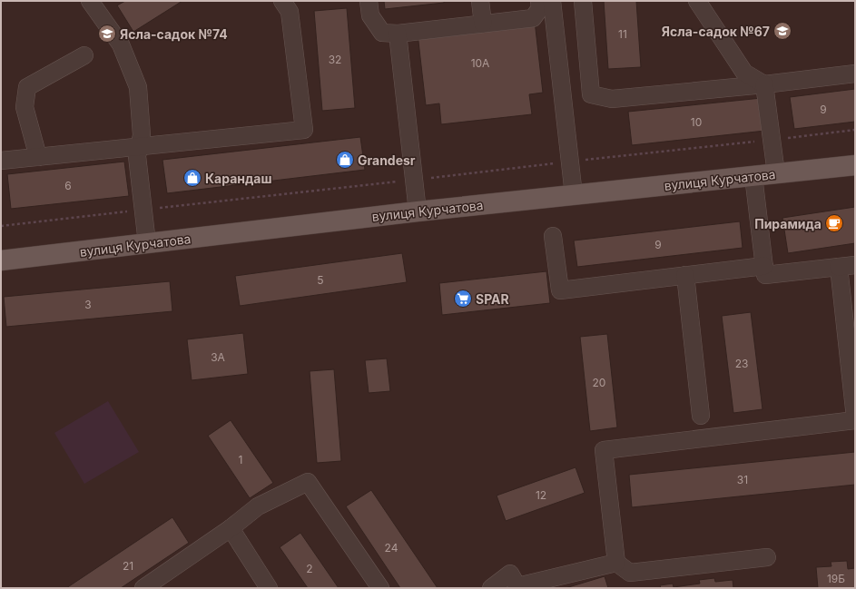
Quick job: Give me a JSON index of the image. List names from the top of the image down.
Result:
{
  "streets": {
    "main road": ["вулиця Курчатова"]
  },
  "places": {
    "school or university": ["Ясла-садок №67", "Ясла-садок №74"],
    "shop": ["Grandesr", "Карандаш"],
    "cafe": ["Пирамида"],
    "supermarket": ["SPAR"]
  },
  "house_numbers": [
    "11",
    "32",
    "10А",
    "9",
    "10",
    "6",
    "9",
    "5",
    "3",
    "3А",
    "23",
    "20",
    "1",
    "31",
    "12",
    "24",
    "21",
    "2",
    "19Б"
  ]
}
